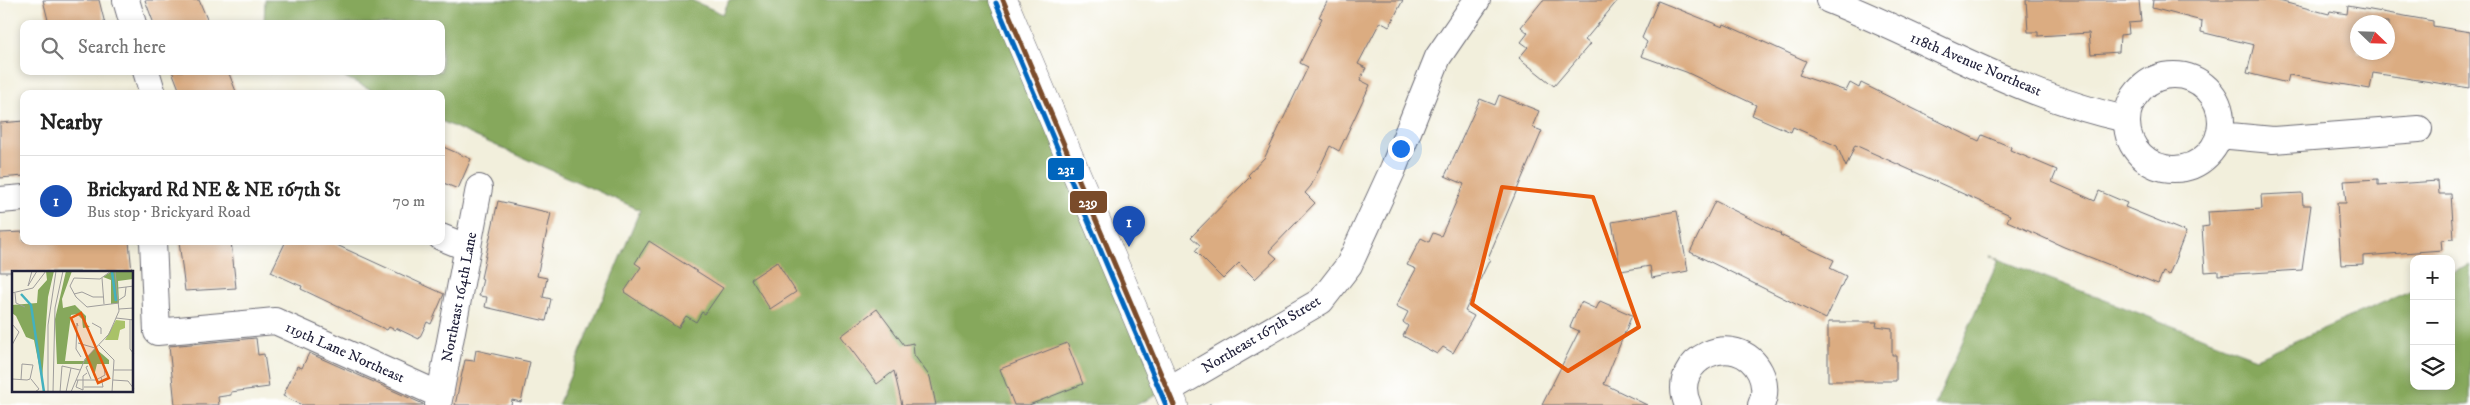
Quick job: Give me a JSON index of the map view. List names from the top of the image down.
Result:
{
  "streets": {
    "street": [
      "118th Avenue Northeast",
      "Northeast 164th Lane",
      "Northeast 167th Street",
      "119th Lane Northeast"
    ]
  },
  "crossings": [
    ["Northeast 164th Lane", "119th Lane Northeast"]
  ],
  "lines": ["transit line 239", "transit line 231"],
  "north": "bottom right",
  "page": {
    "search": "Search here",
    "heading": "Nearby",
    "list": [
      {
        "mark": "1",
        "name": "Brickyard Rd NE & NE 167th St",
        "note": "Bus stop · Brickyard Road",
        "value": "70 m"
      }
    ],
    "pins": "1",
    "map_buttons": ["+", "−"]
  }
}
